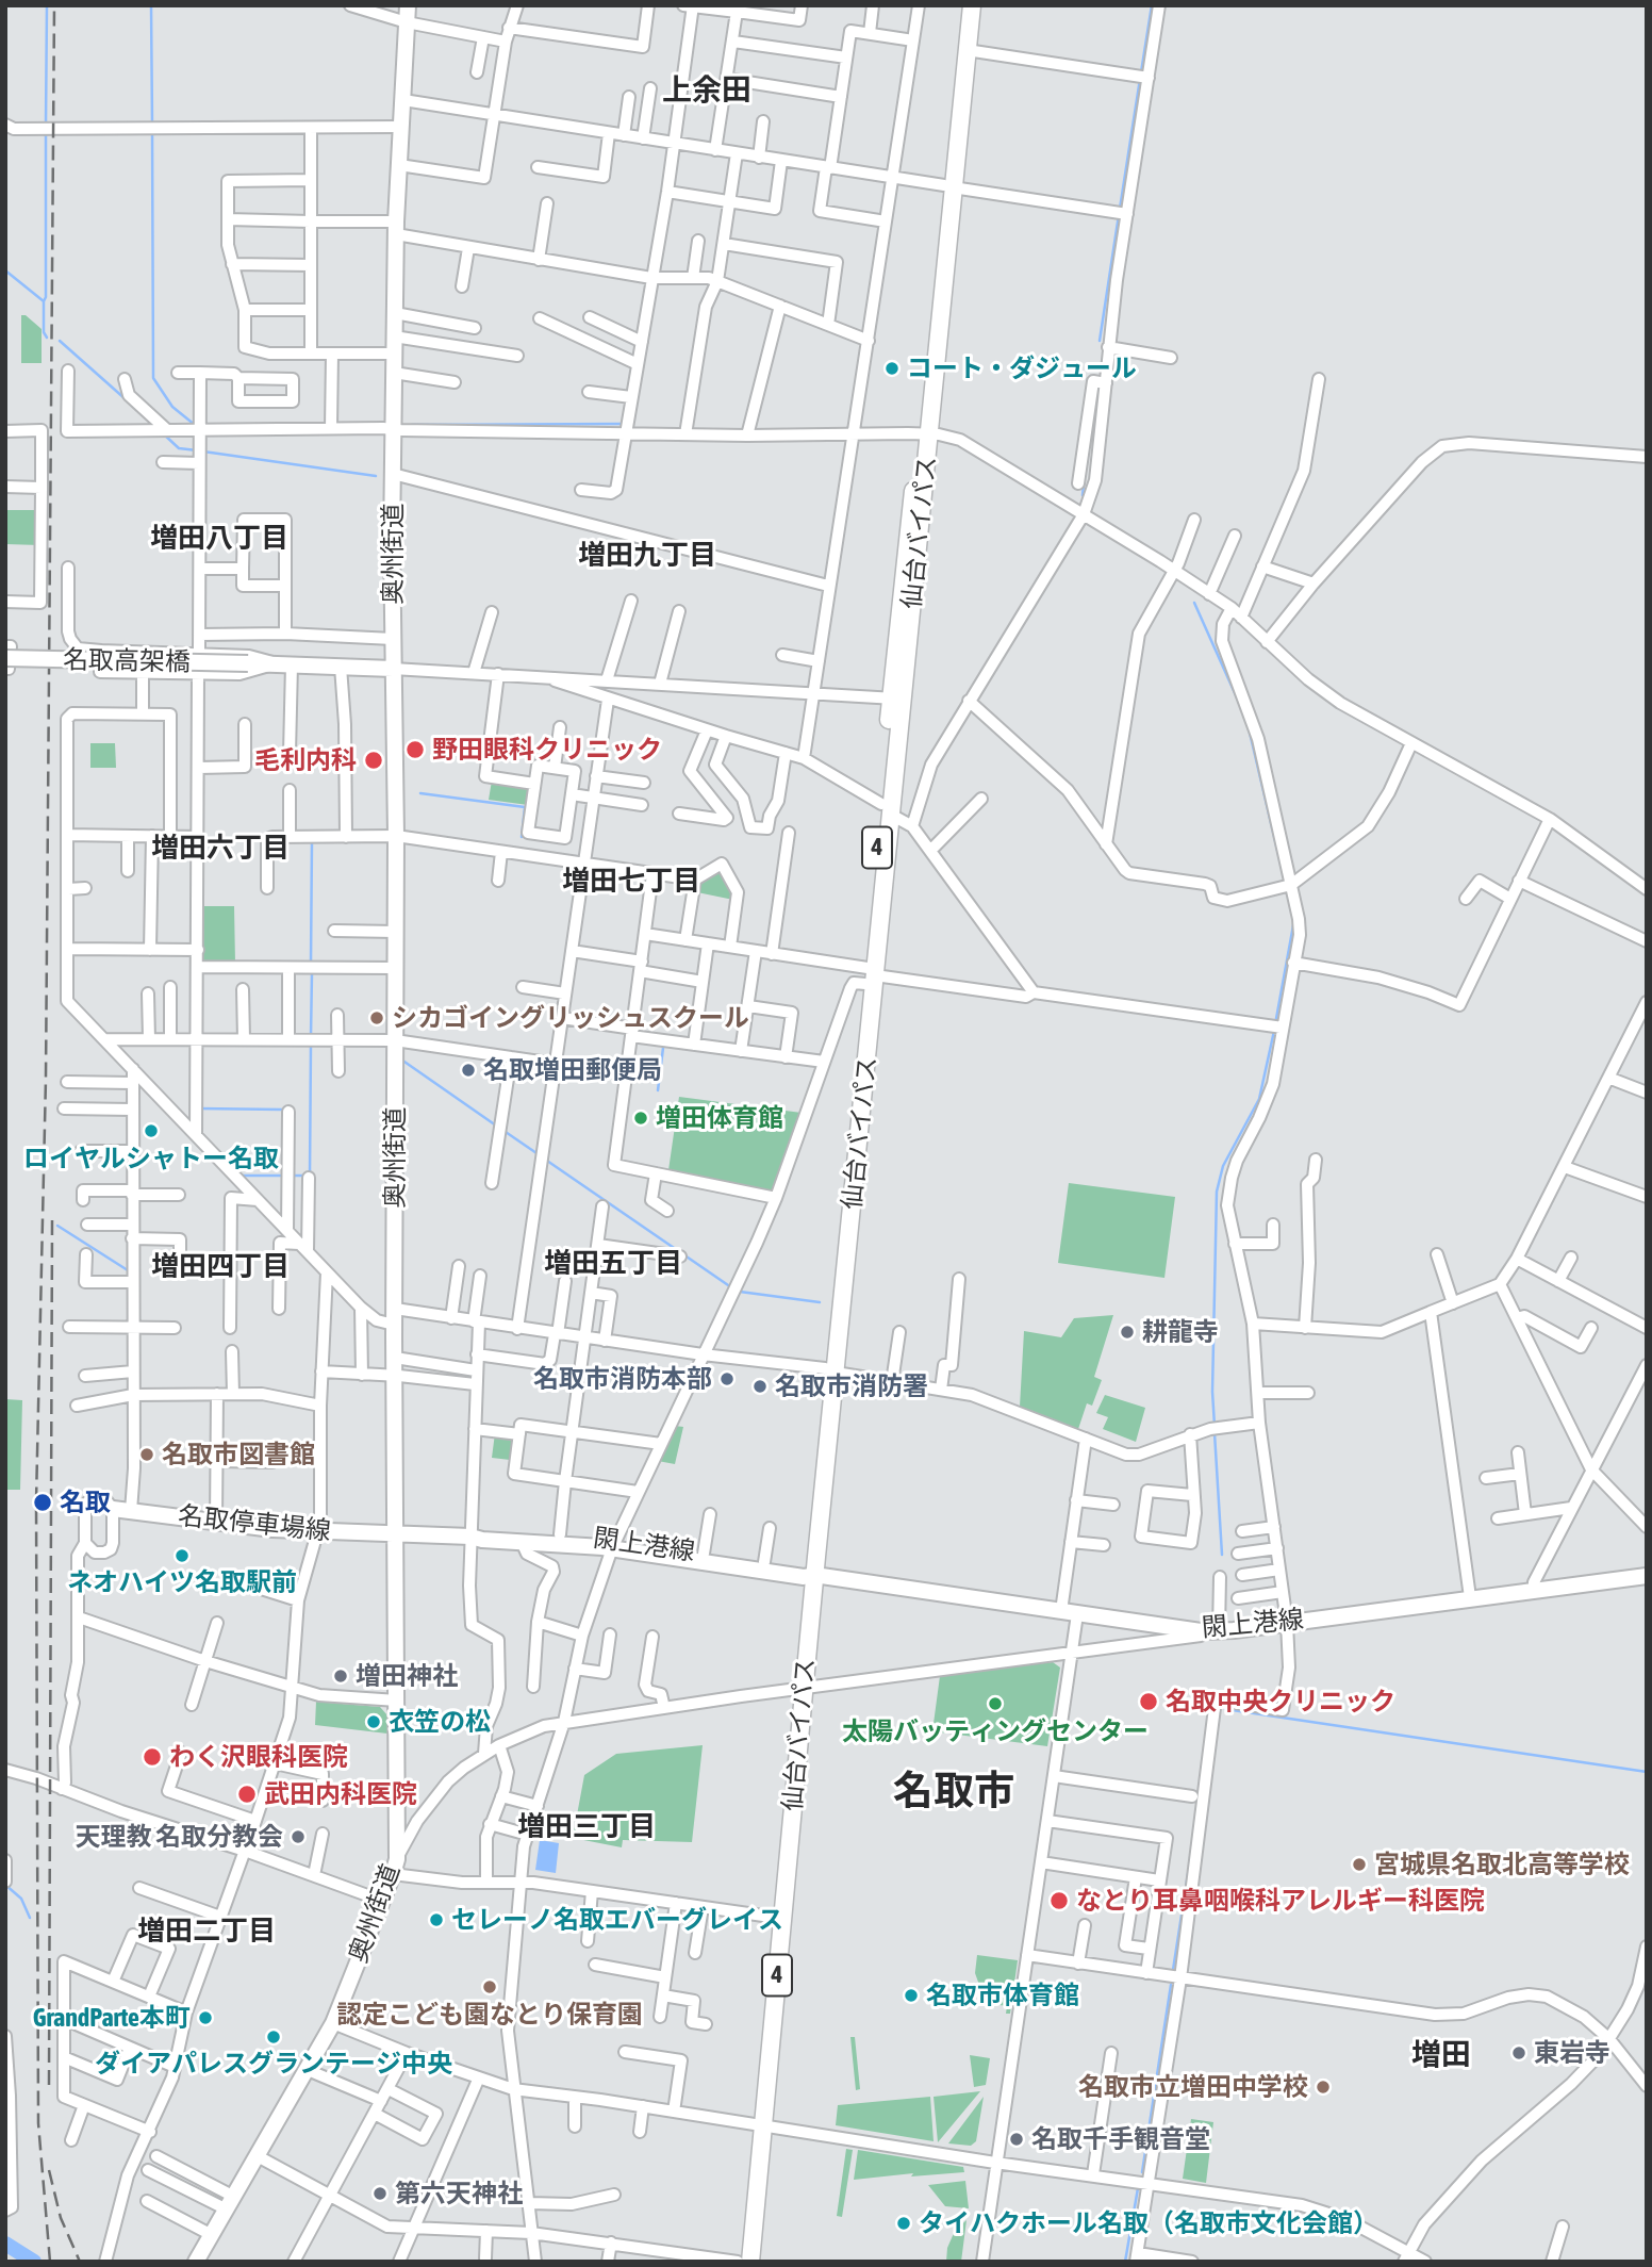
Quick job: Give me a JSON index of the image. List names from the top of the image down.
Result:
{
  "streets": {
    "highway": ["仙台バイパス", "4"],
    "main road": [
      "奥州街道",
      "名取高架橋",
      "名取停車場線",
      "閖上港線"
    ]
  },
  "crossings": [
    ["仙台バイパス", "閖上港線"],
    ["奥州街道", "名取高架橋"],
    ["奥州街道", "名取停車場線"],
    ["奥州街道", "閖上港線"],
    ["名取停車場線", "閖上港線"]
  ],
  "districts": [
    "上余田",
    "増田八丁目",
    "増田九丁目",
    "増田六丁目",
    "増田七丁目",
    "増田五丁目",
    "増田四丁目",
    "名取市",
    "増田三丁目",
    "増田二丁目",
    "増田"
  ],
  "places": [
    "コート・ダジュール",
    "野田眼科クリニック",
    "毛利内科",
    "シカゴイングリッシュスクール",
    "名取増田郵便局",
    "増田体育館",
    "ロイヤルシャトー名取",
    "耕龍寺",
    "名取市消防本部",
    "名取市消防署",
    "名取市図書館",
    "名取",
    "ネオハイツ名取駅前",
    "増田神社",
    "名取中央クリニック",
    "太陽バッティングセンター",
    "衣笠の松",
    "わく沢眼科医院",
    "武田内科医院",
    "天理教 名取分教会",
    "宮城県名取北高等学校",
    "なとり耳鼻咽喉科アレルギー科医院",
    "セレーノ名取エバーグレイス",
    "認定こども園なとり保育園",
    "名取市体育館",
    "GrandParte本町",
    "ダイアパレスグランテージ中央",
    "東岩寺",
    "名取市立増田中学校",
    "名取千手観音堂",
    "第六天神社",
    "タイハクホール名取（名取市文化会館）"
  ]
}
